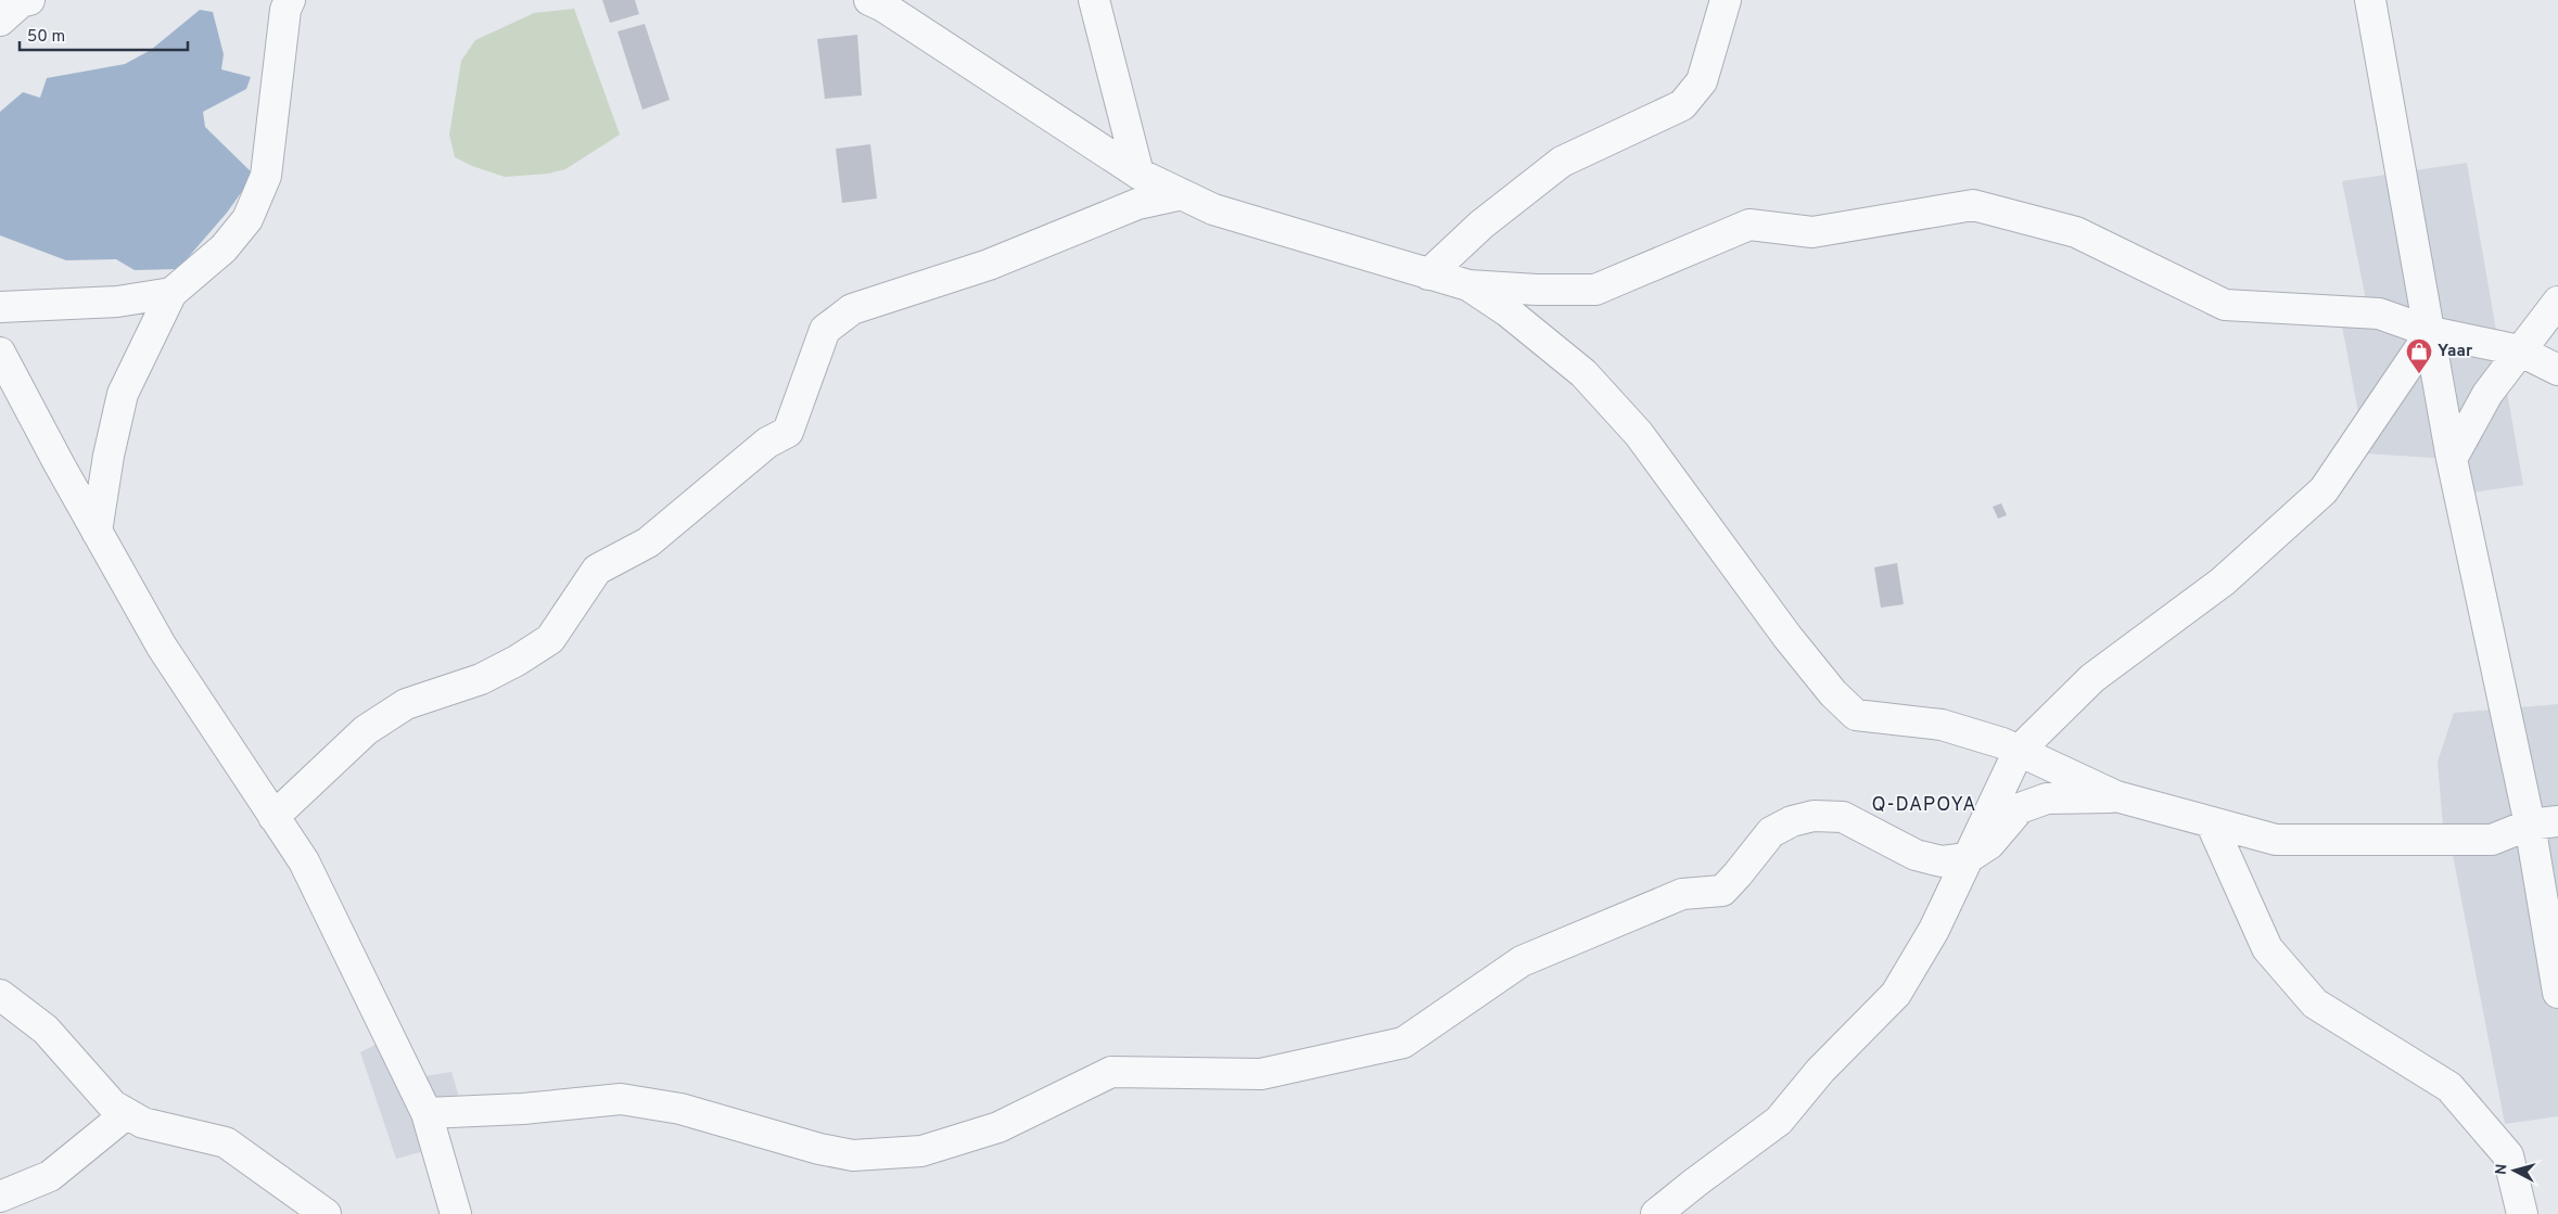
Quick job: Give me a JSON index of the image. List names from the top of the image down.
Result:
{
  "districts": ["Q-DAPOYA"],
  "places": {
    "shop": ["Yaar"]
  },
  "scale_bar": "50 m",
  "north": "left"
}
